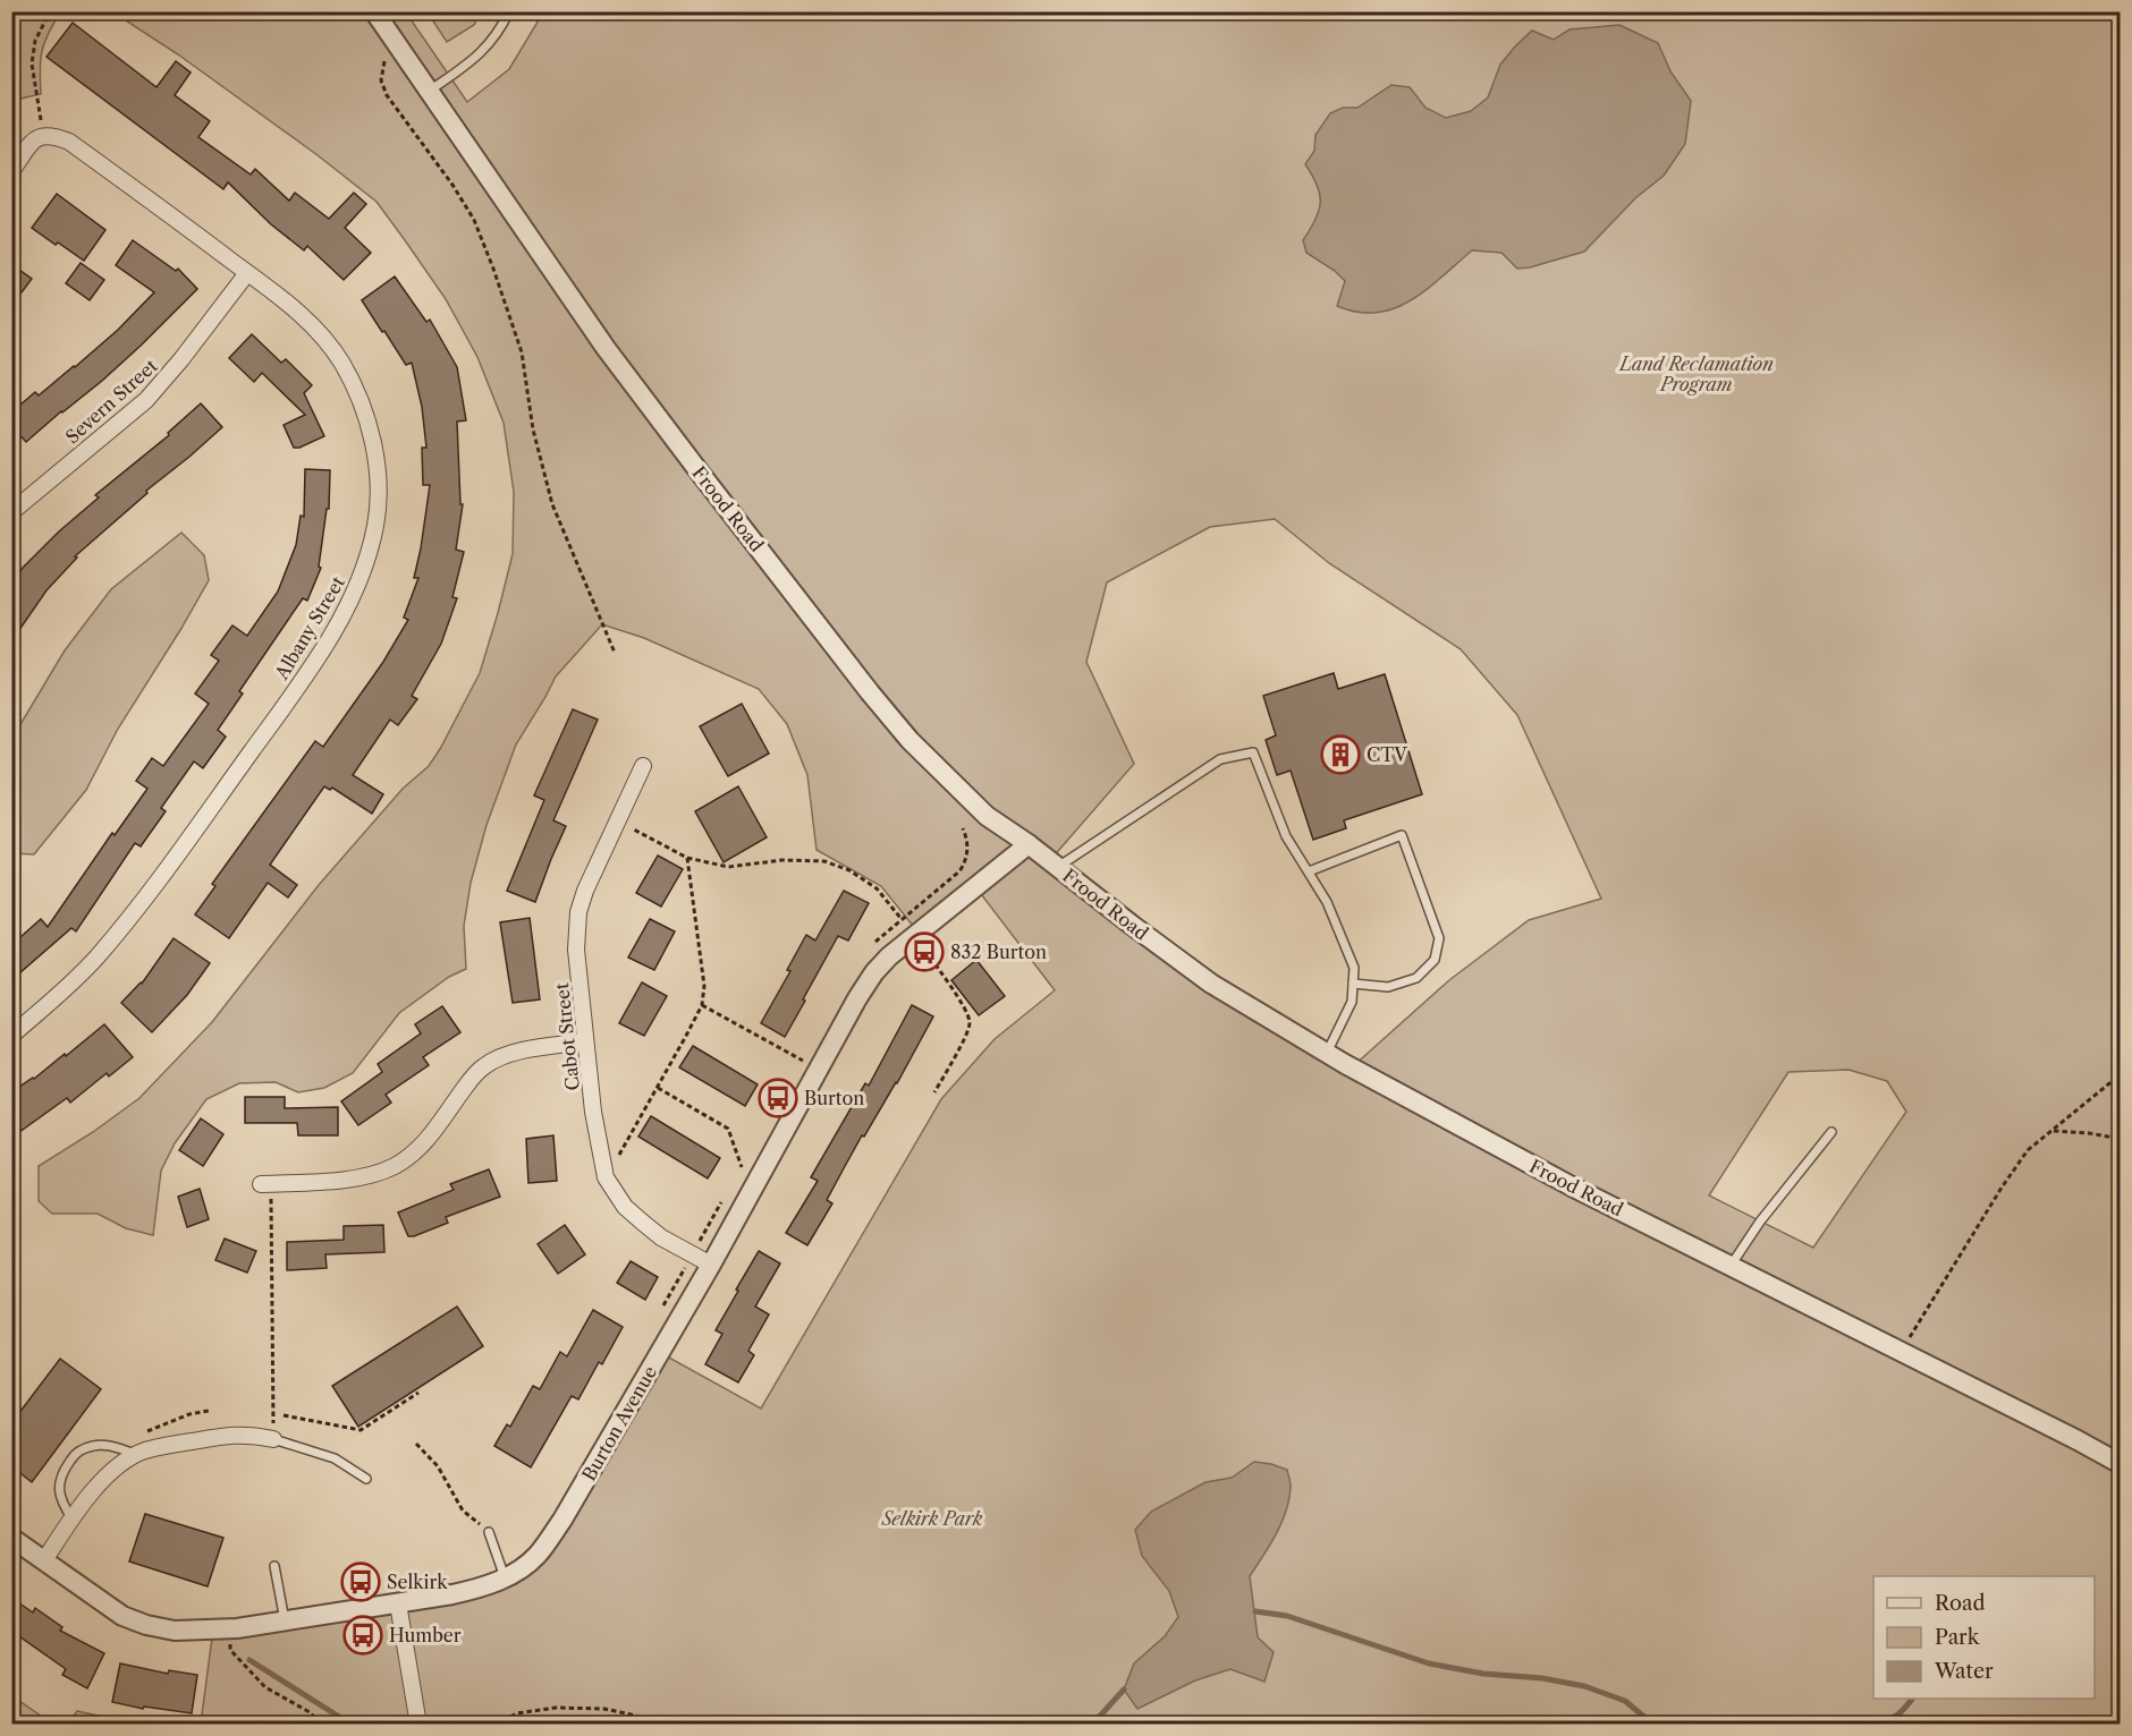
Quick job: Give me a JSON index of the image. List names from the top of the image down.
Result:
{
  "streets": {
    "street": [
      "Severn Street",
      "Frood Road",
      "Albany Street",
      "Cabot Street",
      "Burton Avenue"
    ]
  },
  "crossings": [
    ["Severn Street", "Albany Street"],
    ["Frood Road", "Burton Avenue"],
    ["Cabot Street", "Burton Avenue"]
  ],
  "parks": ["Land Reclamation Program", "Selkirk Park"],
  "places": {
    "building": ["CTV"],
    "bus stop": [
      "832 Burton",
      "Burton",
      "Selkirk",
      "Humber"
    ]
  },
  "legend": ["Road", "Park", "Water"]
}
